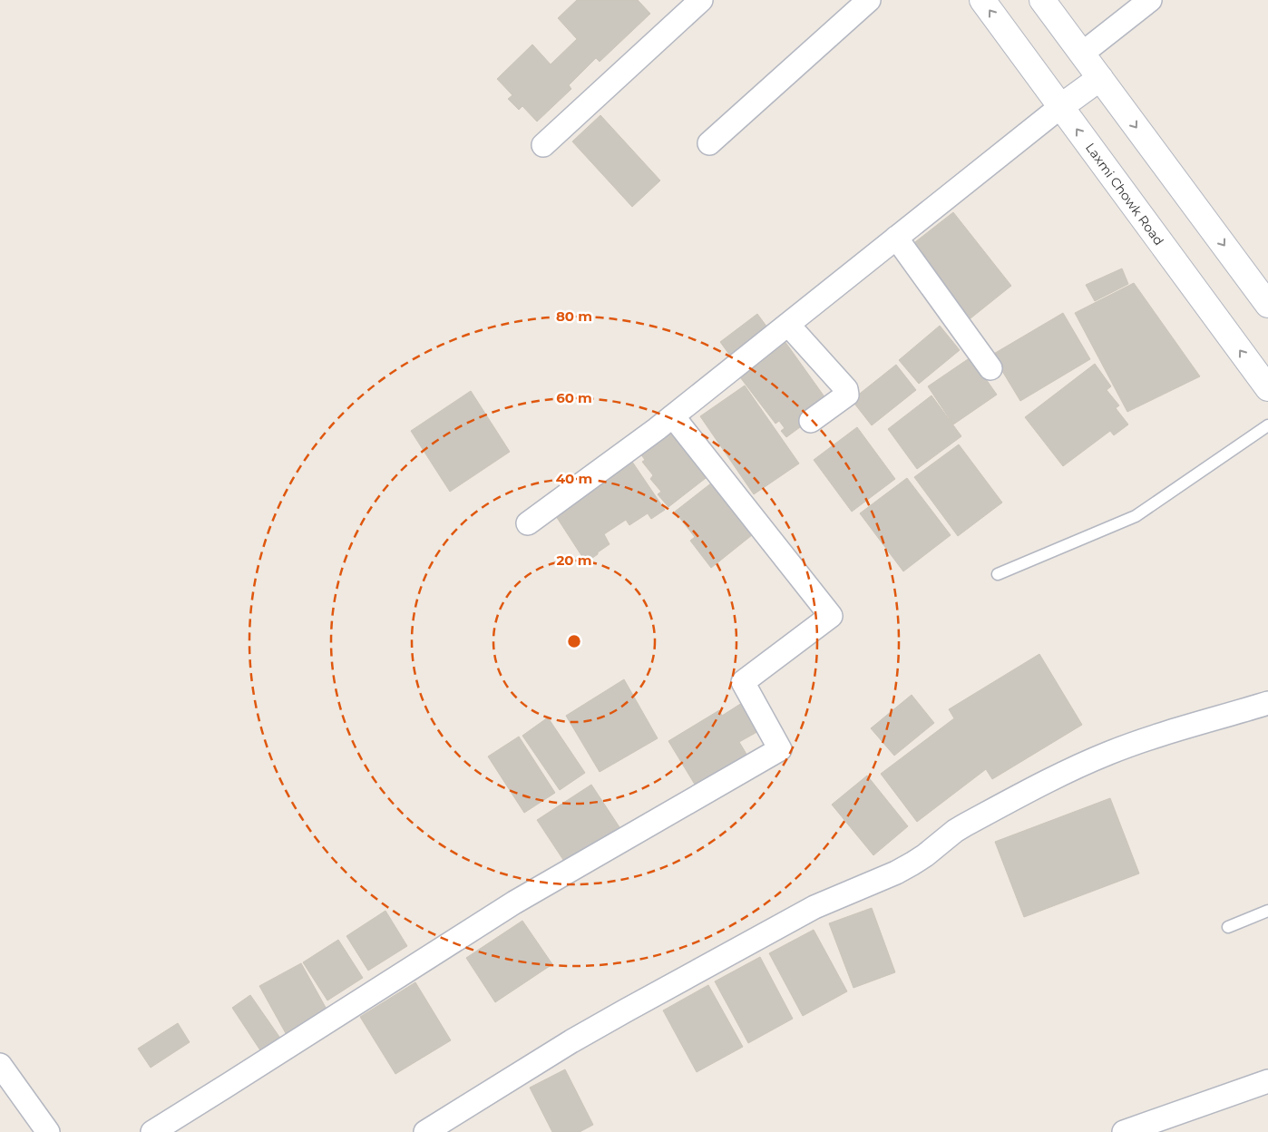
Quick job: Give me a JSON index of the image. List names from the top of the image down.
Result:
{
  "streets": {
    "main road": ["Laxmi Chowk Road"]
  },
  "rings": [
    "80 m",
    "60 m",
    "40 m",
    "20 m"
  ]
}
